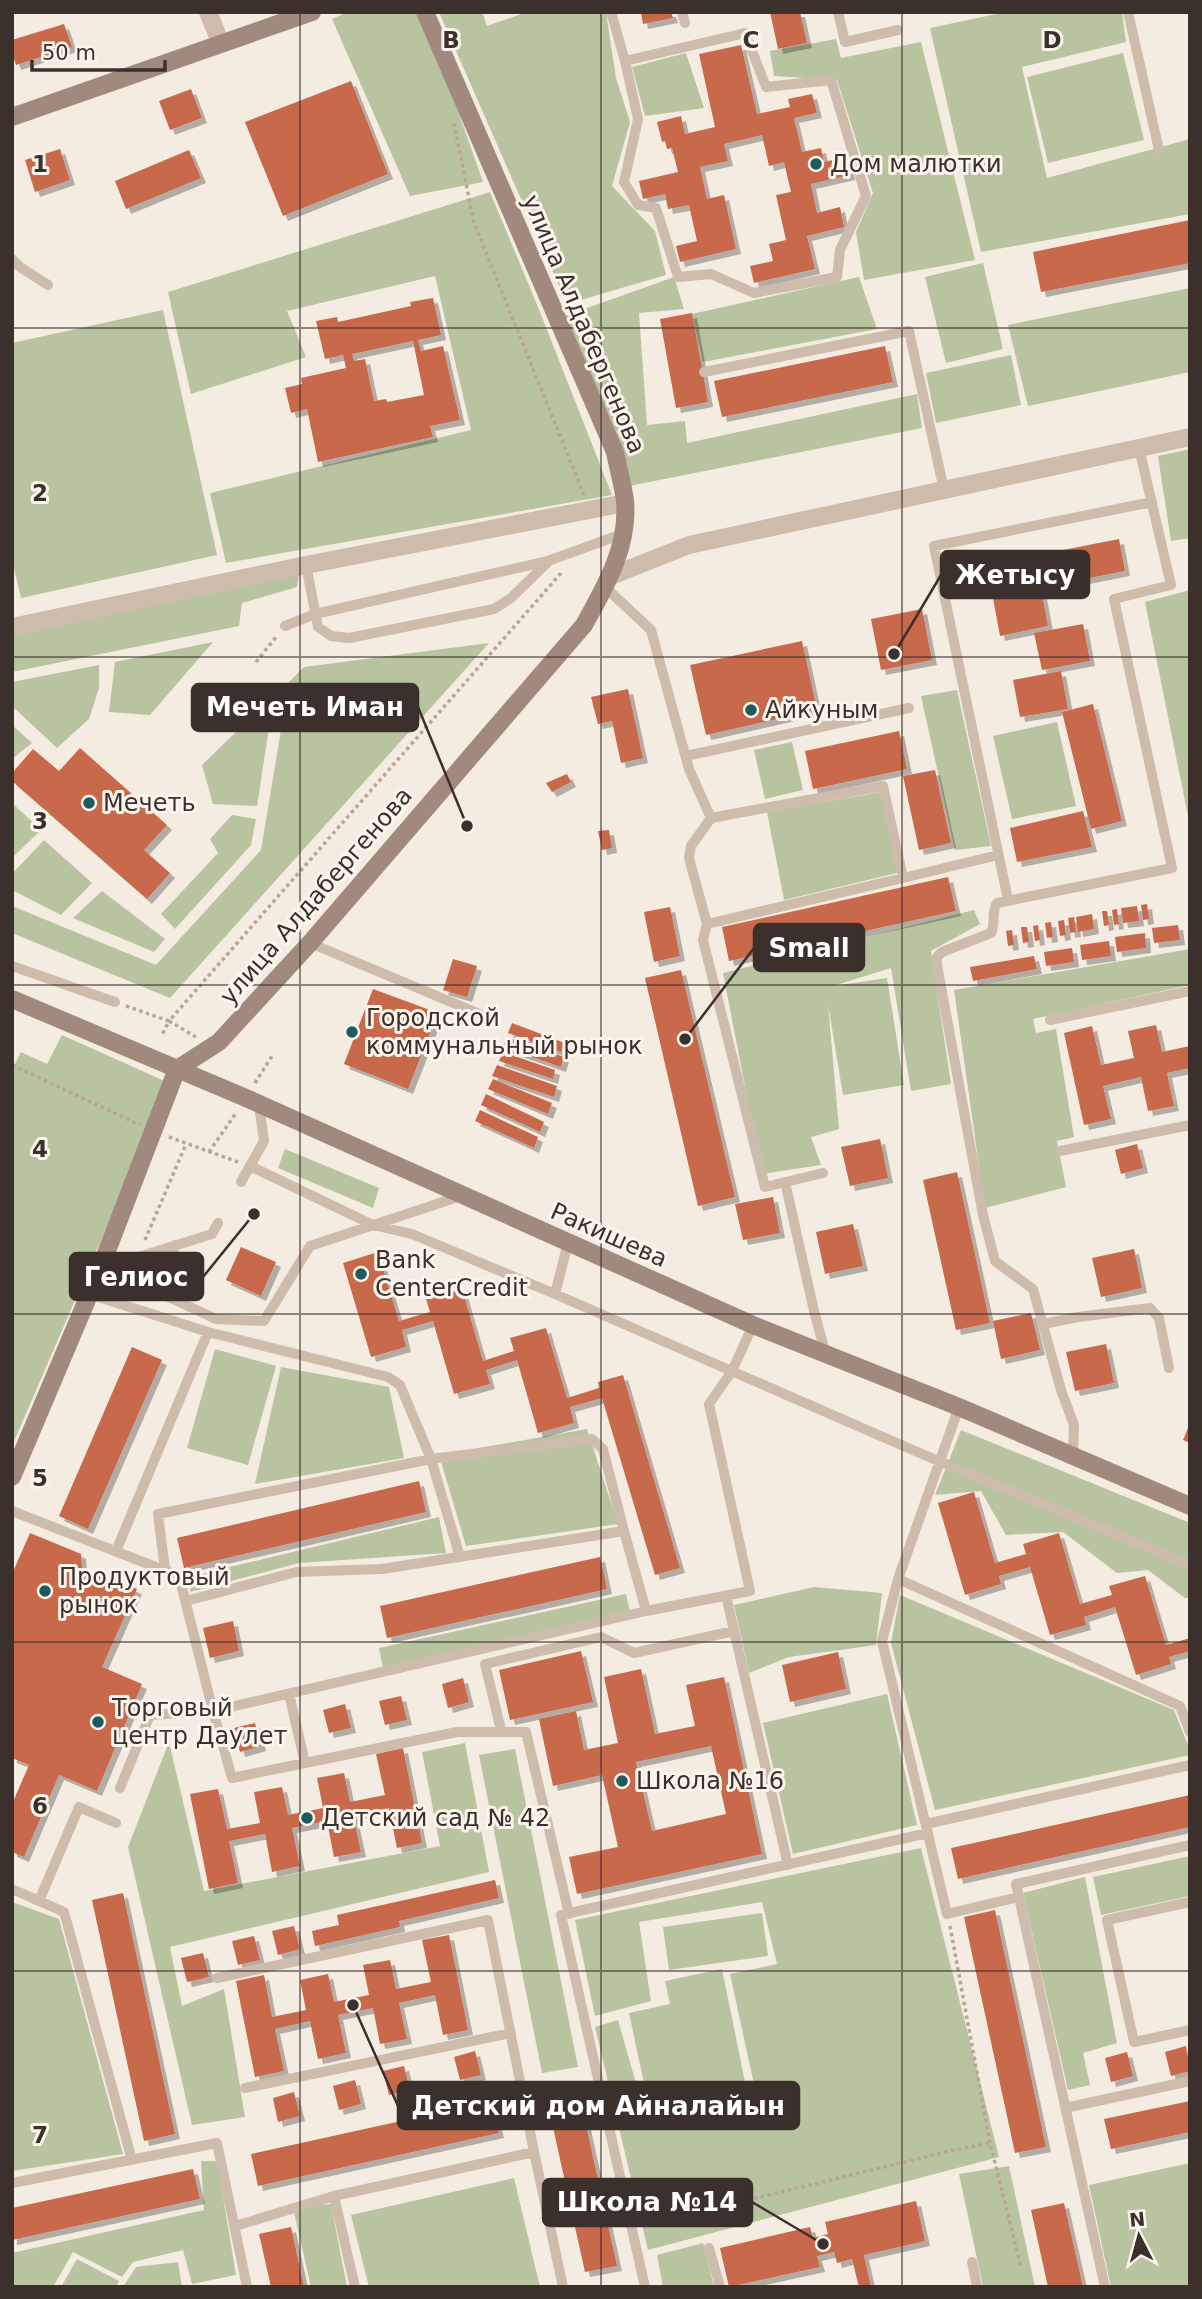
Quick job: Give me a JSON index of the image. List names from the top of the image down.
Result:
{
  "streets": {
    "street": ["улица Алдабергенова", "Ракишева"]
  },
  "crossings": [
    ["улица Алдабергенова", "Ракишева"]
  ],
  "places": [
    "Дом малютки",
    "Жетысу",
    "Айкуным",
    "Мечеть",
    "Мечеть Иман",
    "Городской коммунальный рынок",
    "Small",
    "Гелиос",
    "Bank CenterCredit",
    "Продуктовый рынок",
    "Торговый центр Даулет",
    "Школа №16",
    "Детский сад № 42",
    "Детский дом Айналайын",
    "Школа №14"
  ],
  "scale_bar": "50 m",
  "north": "top",
  "grid": {
    "columns": ["B", "C", "D"],
    "rows": [
      "1",
      "2",
      "3",
      "4",
      "5",
      "6",
      "7"
    ]
  }
}
